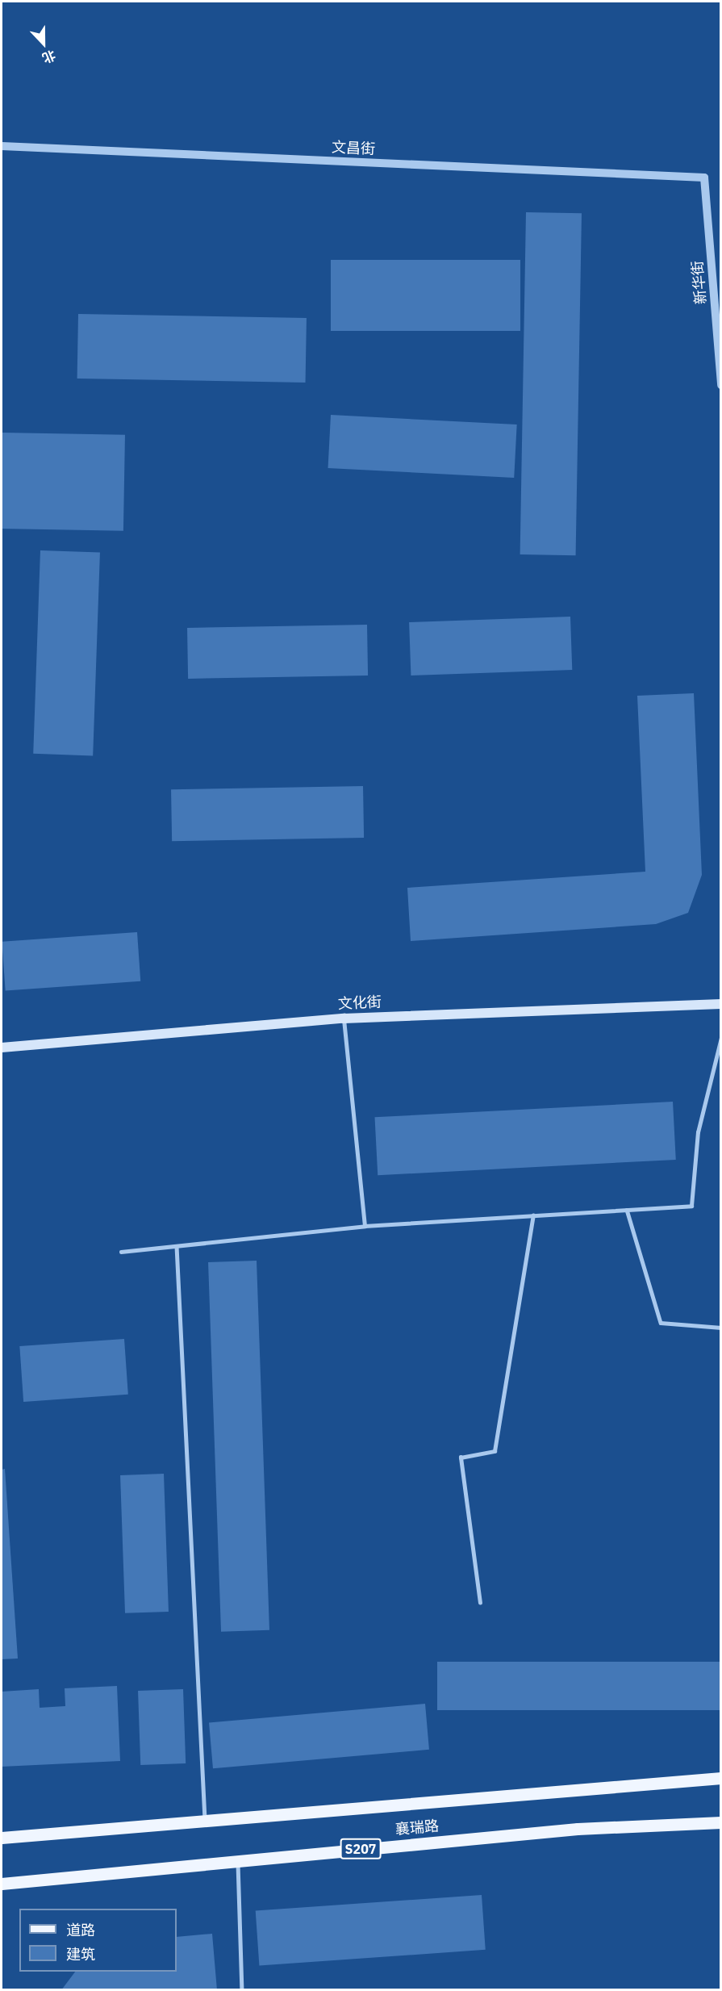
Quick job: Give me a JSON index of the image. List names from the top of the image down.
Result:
{
  "streets": {
    "main road": ["文化街", "襄瑞路", "S207"],
    "street": ["文昌街", "新华街"]
  },
  "crossings": [
    ["文昌街", "新华街"]
  ],
  "legend": ["道路", "建筑"],
  "north": "bottom"
}
